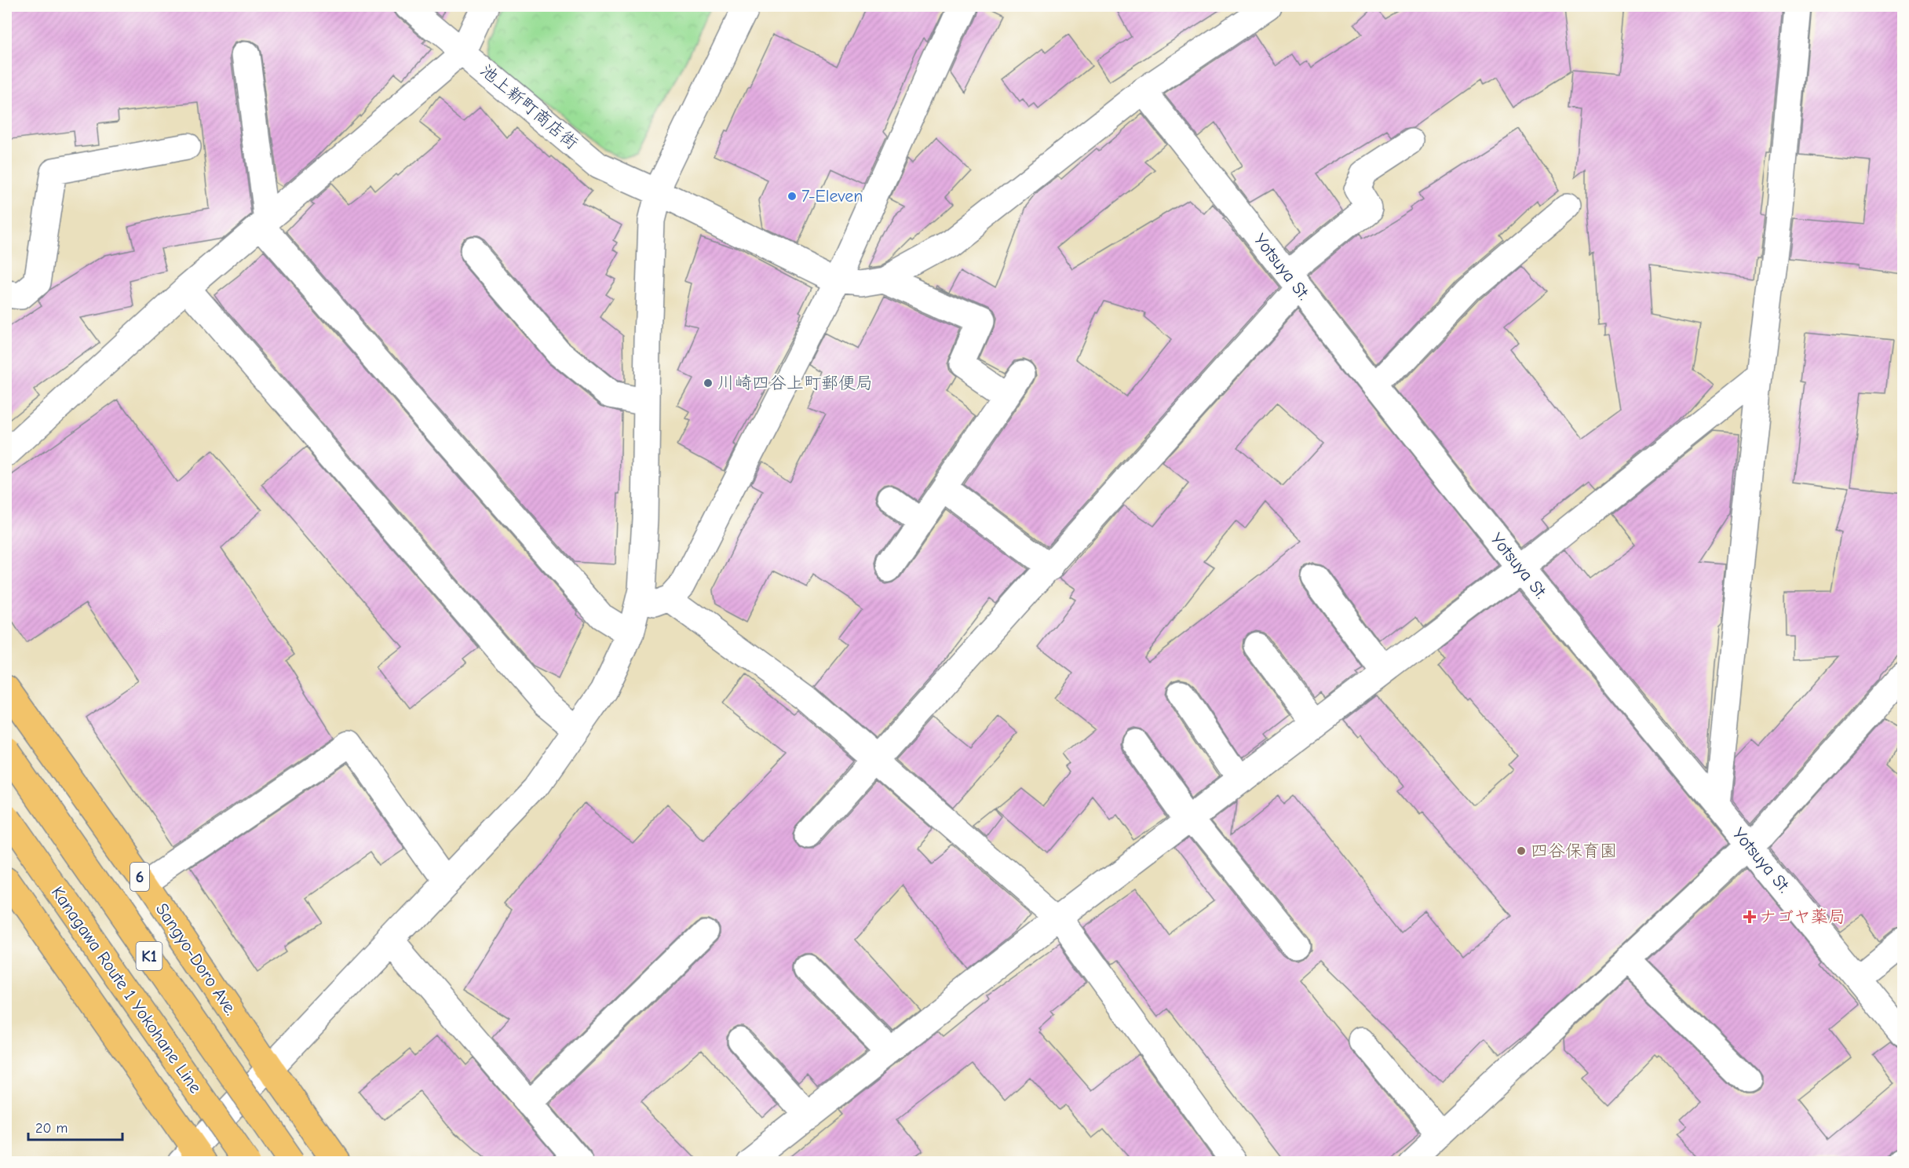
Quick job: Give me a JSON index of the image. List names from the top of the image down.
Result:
{
  "streets": {
    "main road": [
      "6",
      "K1",
      "Sangyo-Doro Ave.",
      "Kanagawa Route 1 Yokohane Line"
    ],
    "street": ["池上新町商店街", "Yotsuya St."]
  },
  "places": {
    "other": ["7-Eleven", "川崎四谷上町郵便局", "四谷保育園"],
    "health": ["ナゴヤ薬局"]
  },
  "scale_bar": "20 m"
}
